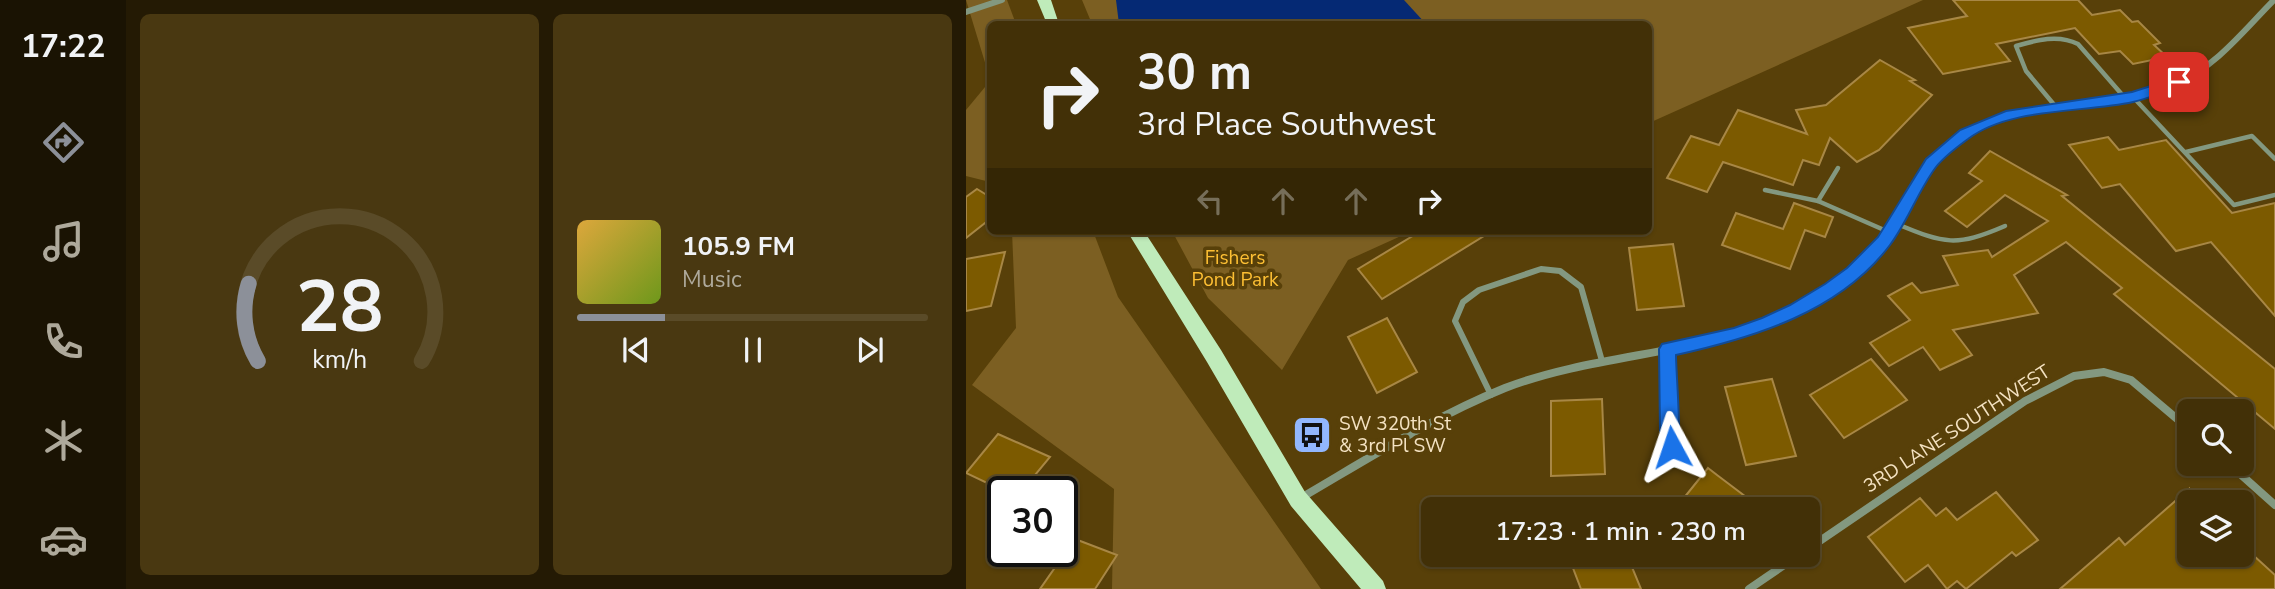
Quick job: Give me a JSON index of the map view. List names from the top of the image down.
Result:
{
  "streets": {
    "street": ["3RD LANE SOUTHWEST"]
  },
  "parks": ["Fishers Pond Park"],
  "places": {
    "bus stop": ["SW 320th St & 3rd Pl SW"]
  },
  "page": {
    "tabs": "17:22",
    "turn": ["30 m", "3rd Place Southwest"],
    "song": ["105.9 FM", "Music"],
    "limit": "30",
    "trip": "17:23 · 1 min · 230 m",
    "gauge": ["28", "km/h"]
  }
}
